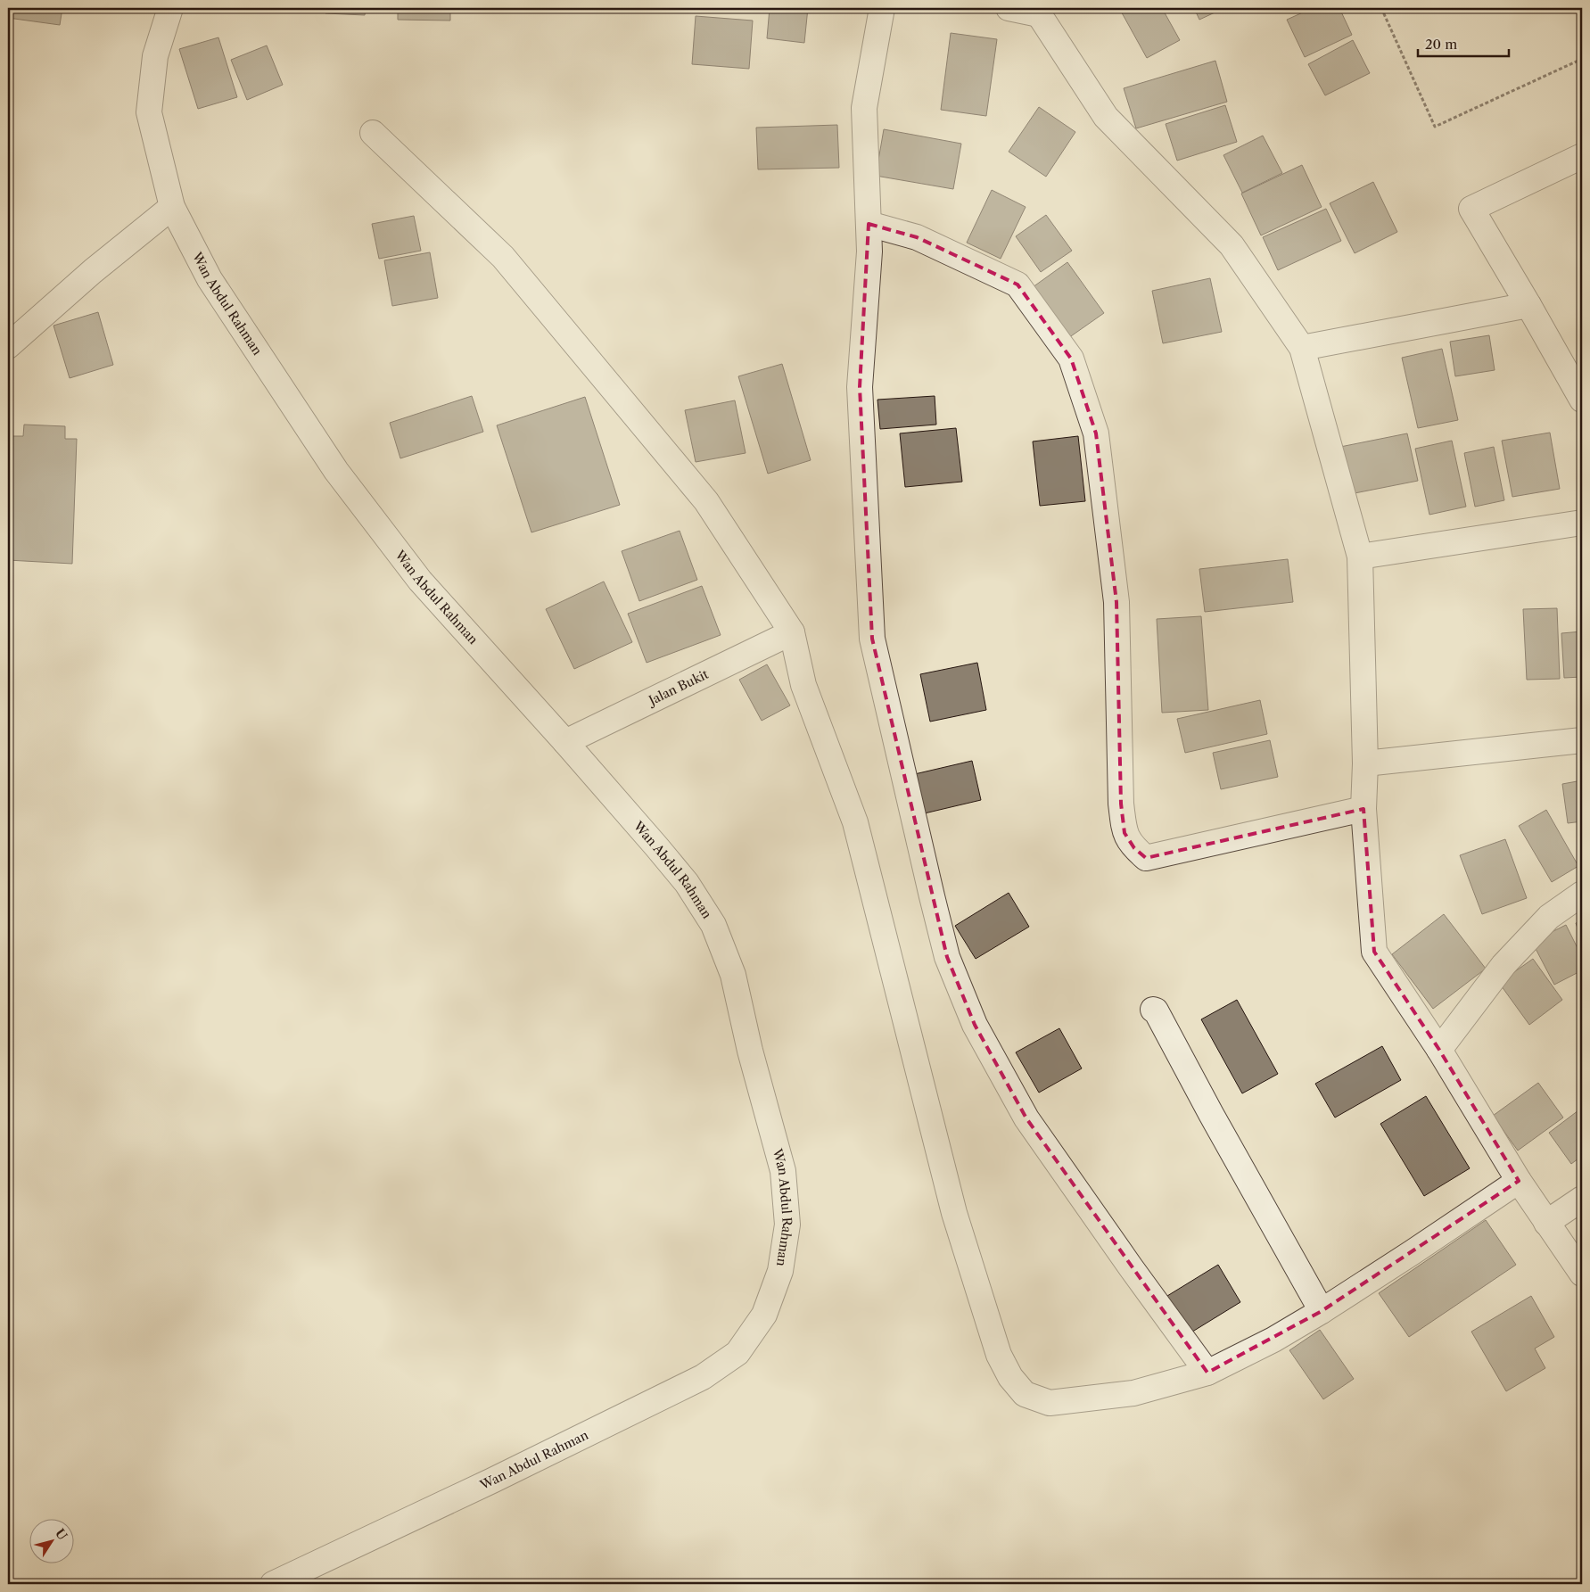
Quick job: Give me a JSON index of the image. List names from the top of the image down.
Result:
{
  "streets": {
    "street": ["Wan Abdul Rahman", "Jalan Bukit"]
  },
  "crossings": [
    ["Wan Abdul Rahman", "Jalan Bukit"]
  ],
  "scale_bar": "20 m",
  "north": "top right"
}
